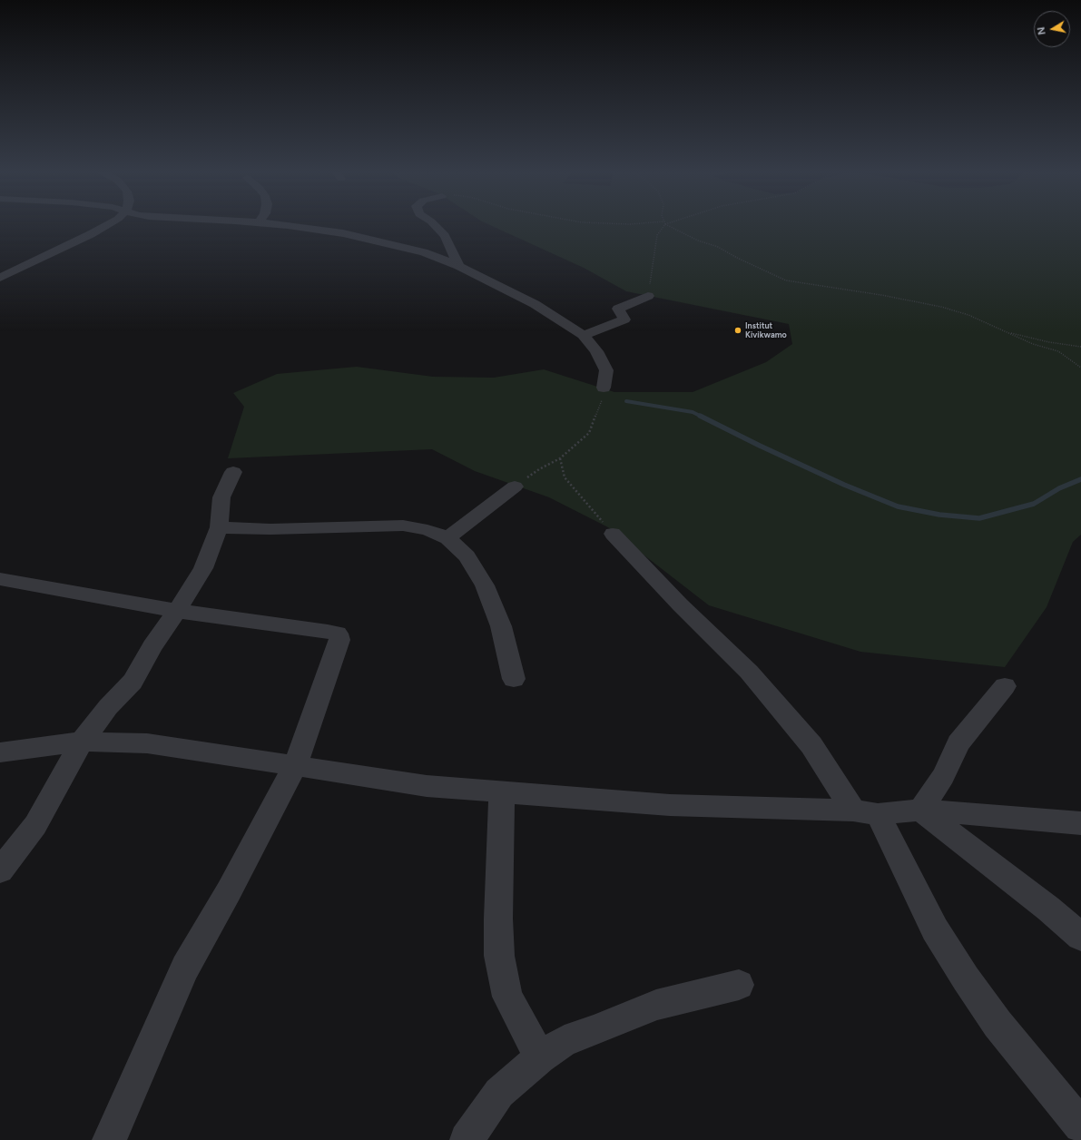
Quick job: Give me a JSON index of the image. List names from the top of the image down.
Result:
{
  "places": ["Institut Kivikwamo"],
  "north": "left"
}
